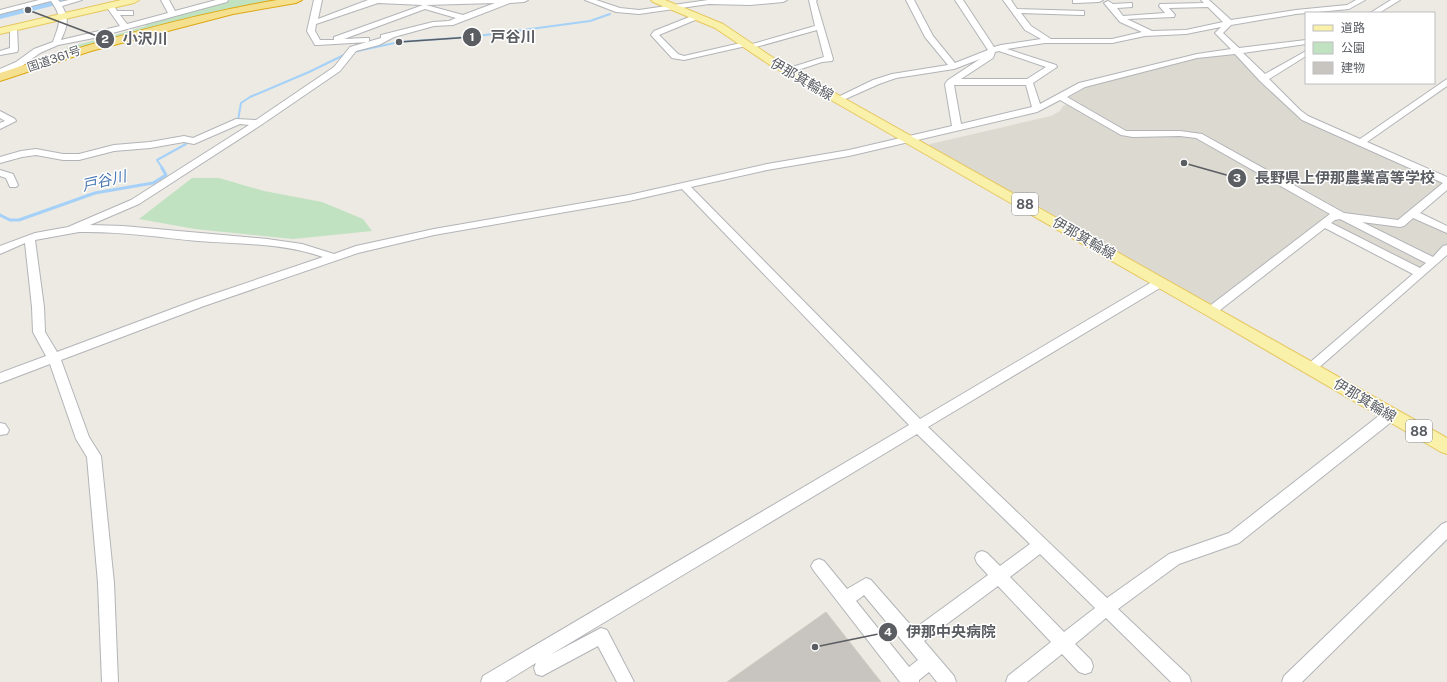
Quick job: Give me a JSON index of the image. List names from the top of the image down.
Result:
{
  "streets": {
    "highway": ["国道361号"],
    "main road": ["伊那箕輪線", "88"]
  },
  "water": ["戸谷川"],
  "places": [
    "小沢川",
    "戸谷川",
    "長野県上伊那農業高等学校",
    "伊那中央病院"
  ],
  "legend": ["道路", "公園", "建物"]
}
